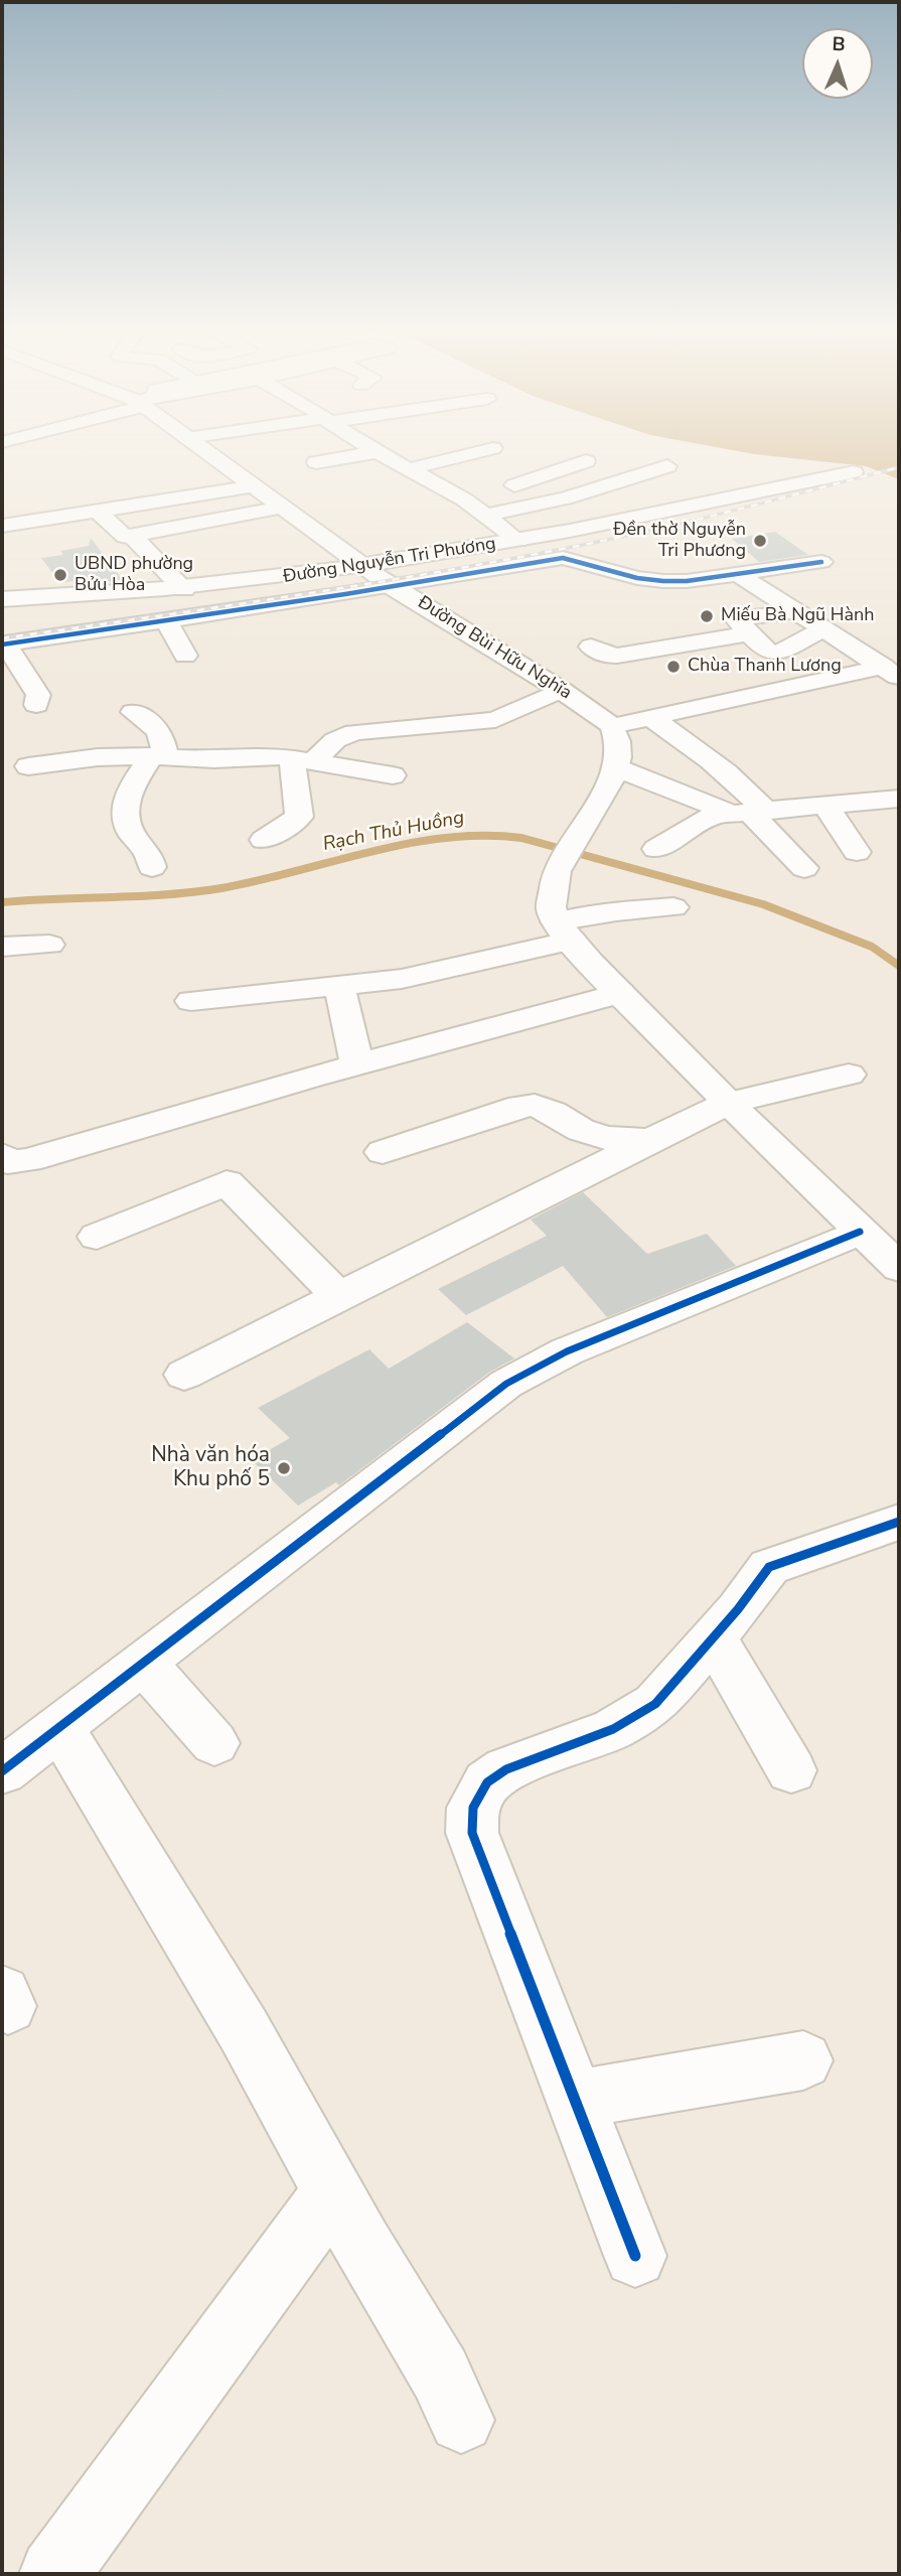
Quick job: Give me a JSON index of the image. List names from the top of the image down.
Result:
{
  "streets": {
    "street": ["Đường Nguyễn Tri Phương", "Đường Bùi Hữu Nghĩa"]
  },
  "crossings": [
    ["Đường Nguyễn Tri Phương", "Đường Bùi Hữu Nghĩa"]
  ],
  "water": ["Rạch Thủ Huồng"],
  "places": [
    "Đền thờ Nguyễn Tri Phương",
    "UBND phường Bửu Hòa",
    "Miếu Bà Ngũ Hành",
    "Chùa Thanh Lương",
    "Nhà văn hóa Khu phố 5"
  ],
  "north": "top"
}
